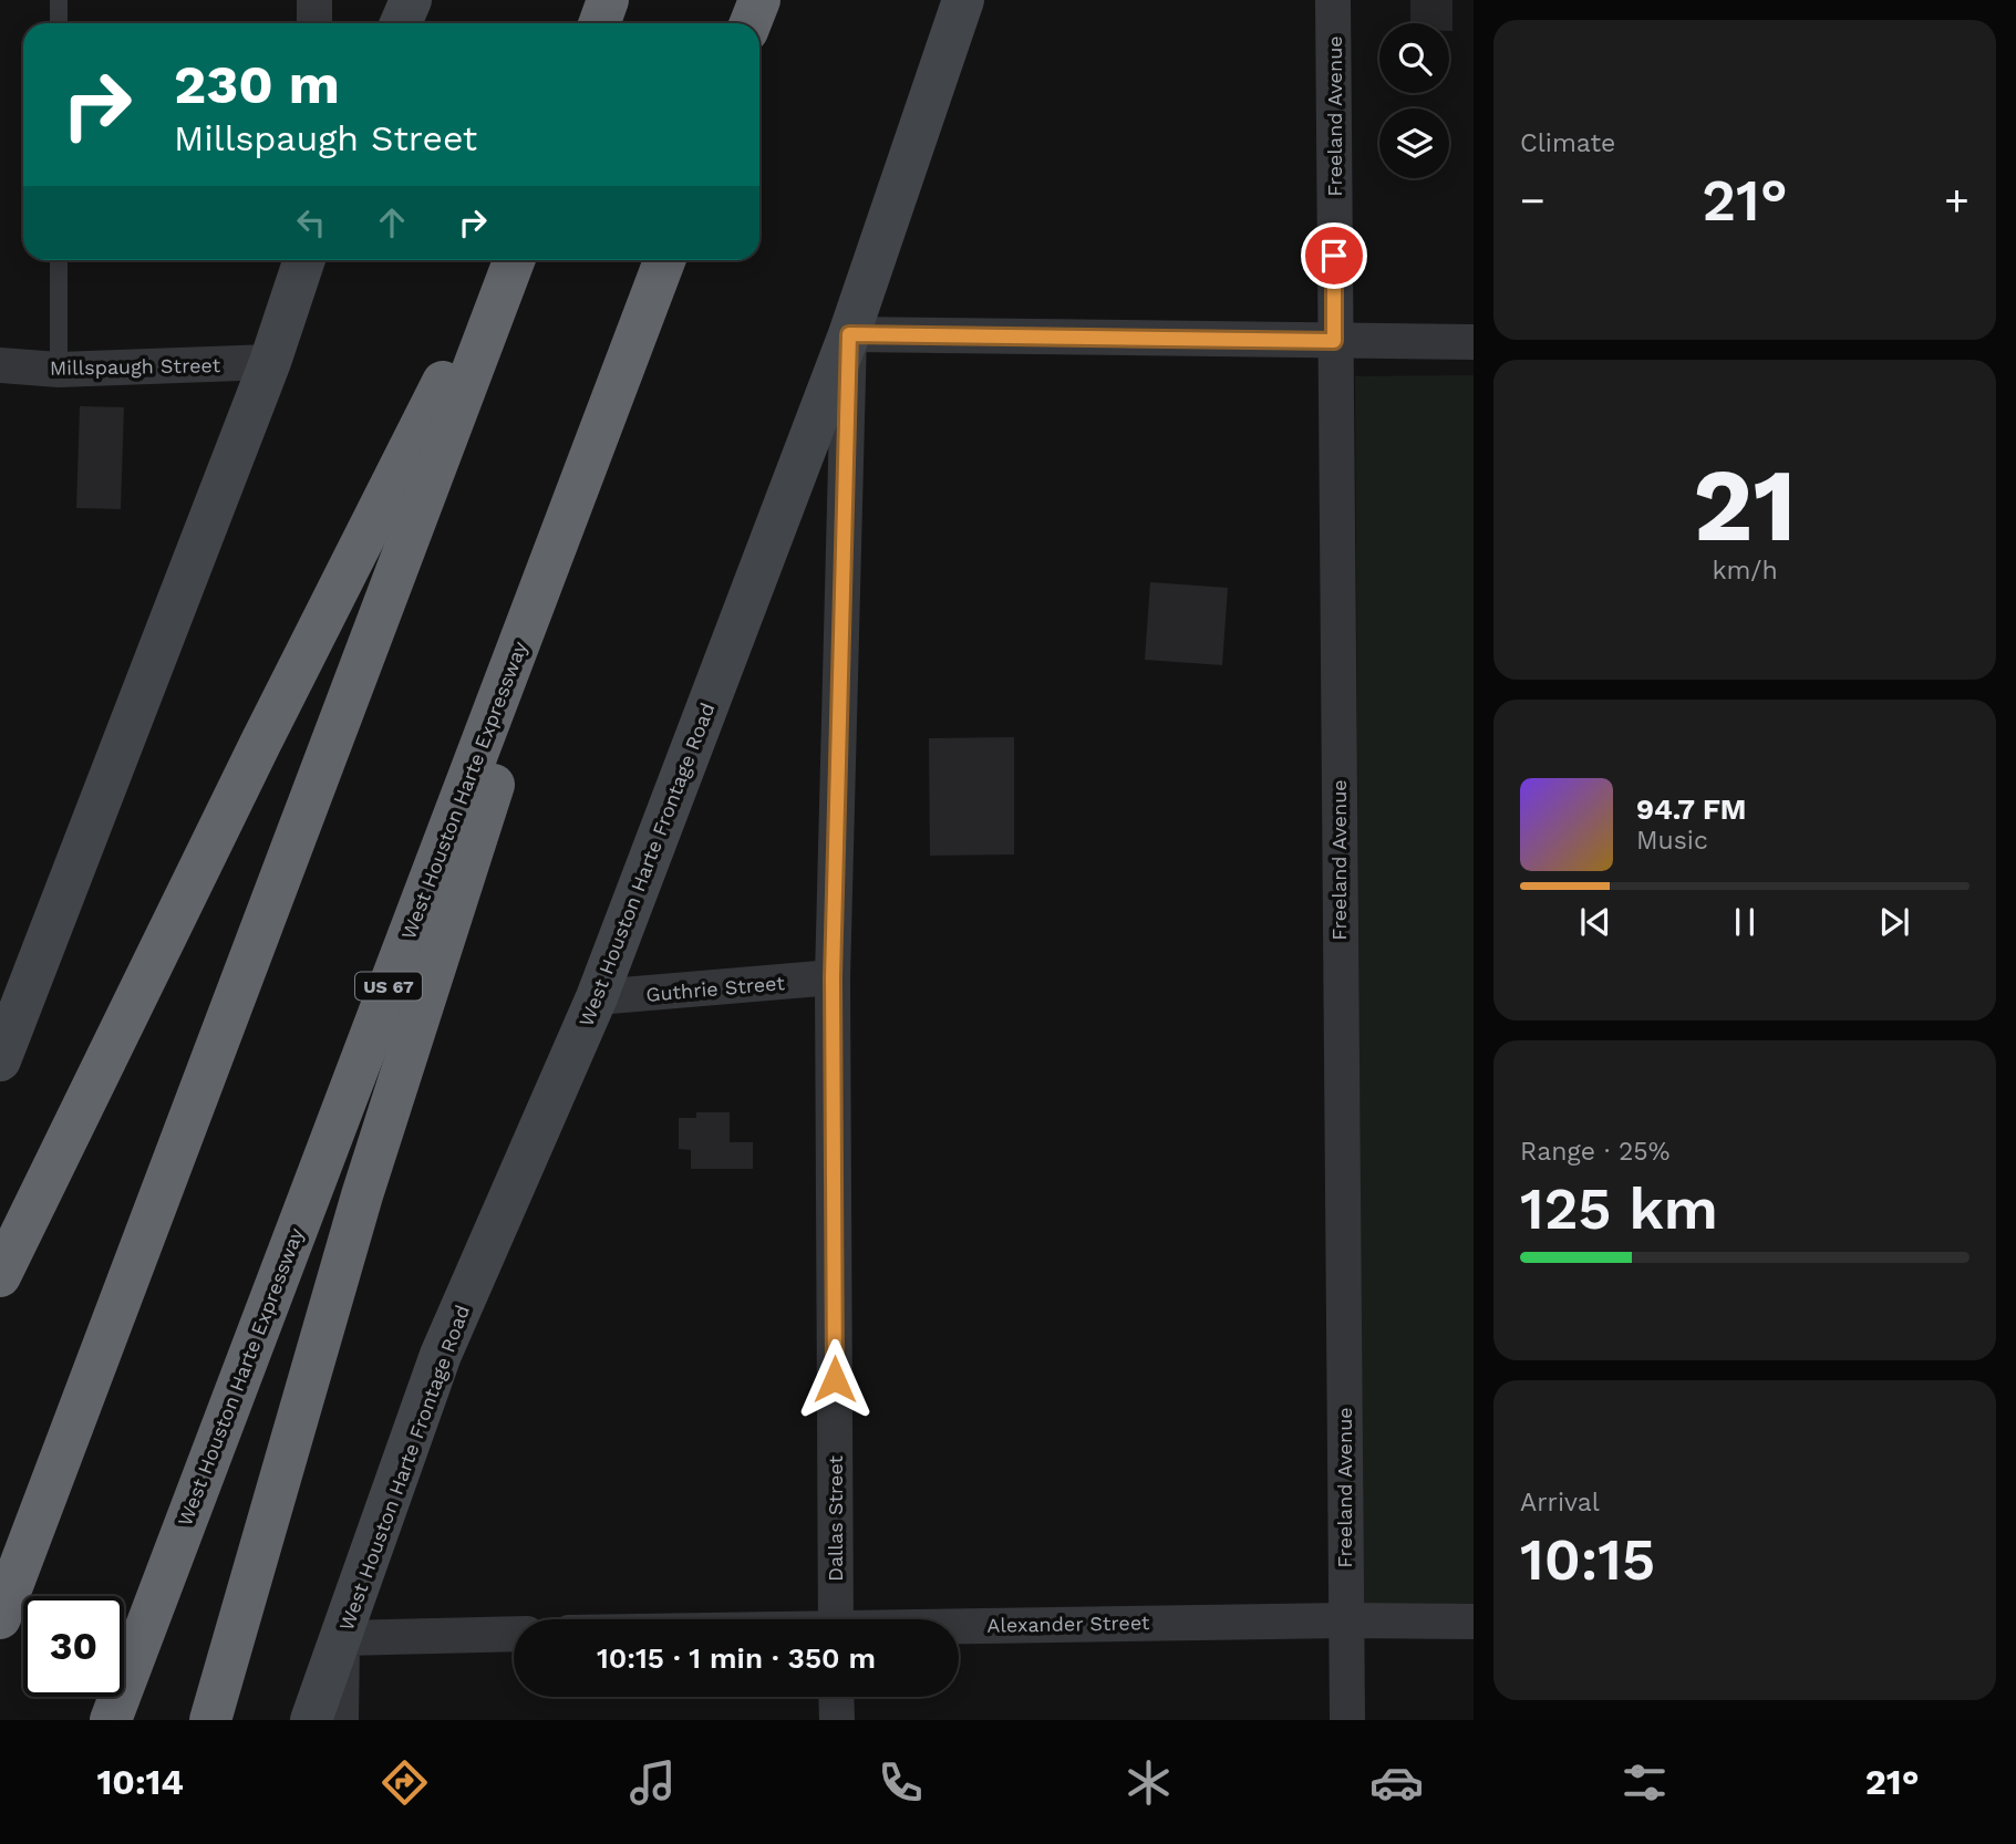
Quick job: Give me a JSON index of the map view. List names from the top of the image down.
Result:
{
  "streets": {
    "highway": ["West Houston Harte Expressway", "US 67"],
    "main road": ["West Houston Harte Frontage Road"],
    "street": [
      "Freeland Avenue",
      "Millspaugh Street",
      "Guthrie Street",
      "Dallas Street",
      "Alexander Street"
    ]
  },
  "crossings": [
    ["Freeland Avenue", "Alexander Street"],
    ["West Houston Harte Frontage Road", "Guthrie Street"],
    ["West Houston Harte Frontage Road", "Dallas Street"],
    ["Guthrie Street", "Dallas Street"]
  ],
  "page": {
    "tile": [
      "Climate",
      ["21", "km/h"],
      ["Range · 25%", "125 km"],
      ["Arrival", "10:15"]
    ],
    "turn": ["230 m", "Millspaugh Street"],
    "heat": ["−", "21°", "+"],
    "song": ["94.7 FM", "Music"],
    "limit": "30",
    "trip": "10:15 · 1 min · 350 m",
    "tabs": ["10:14", "21°"]
  }
}
